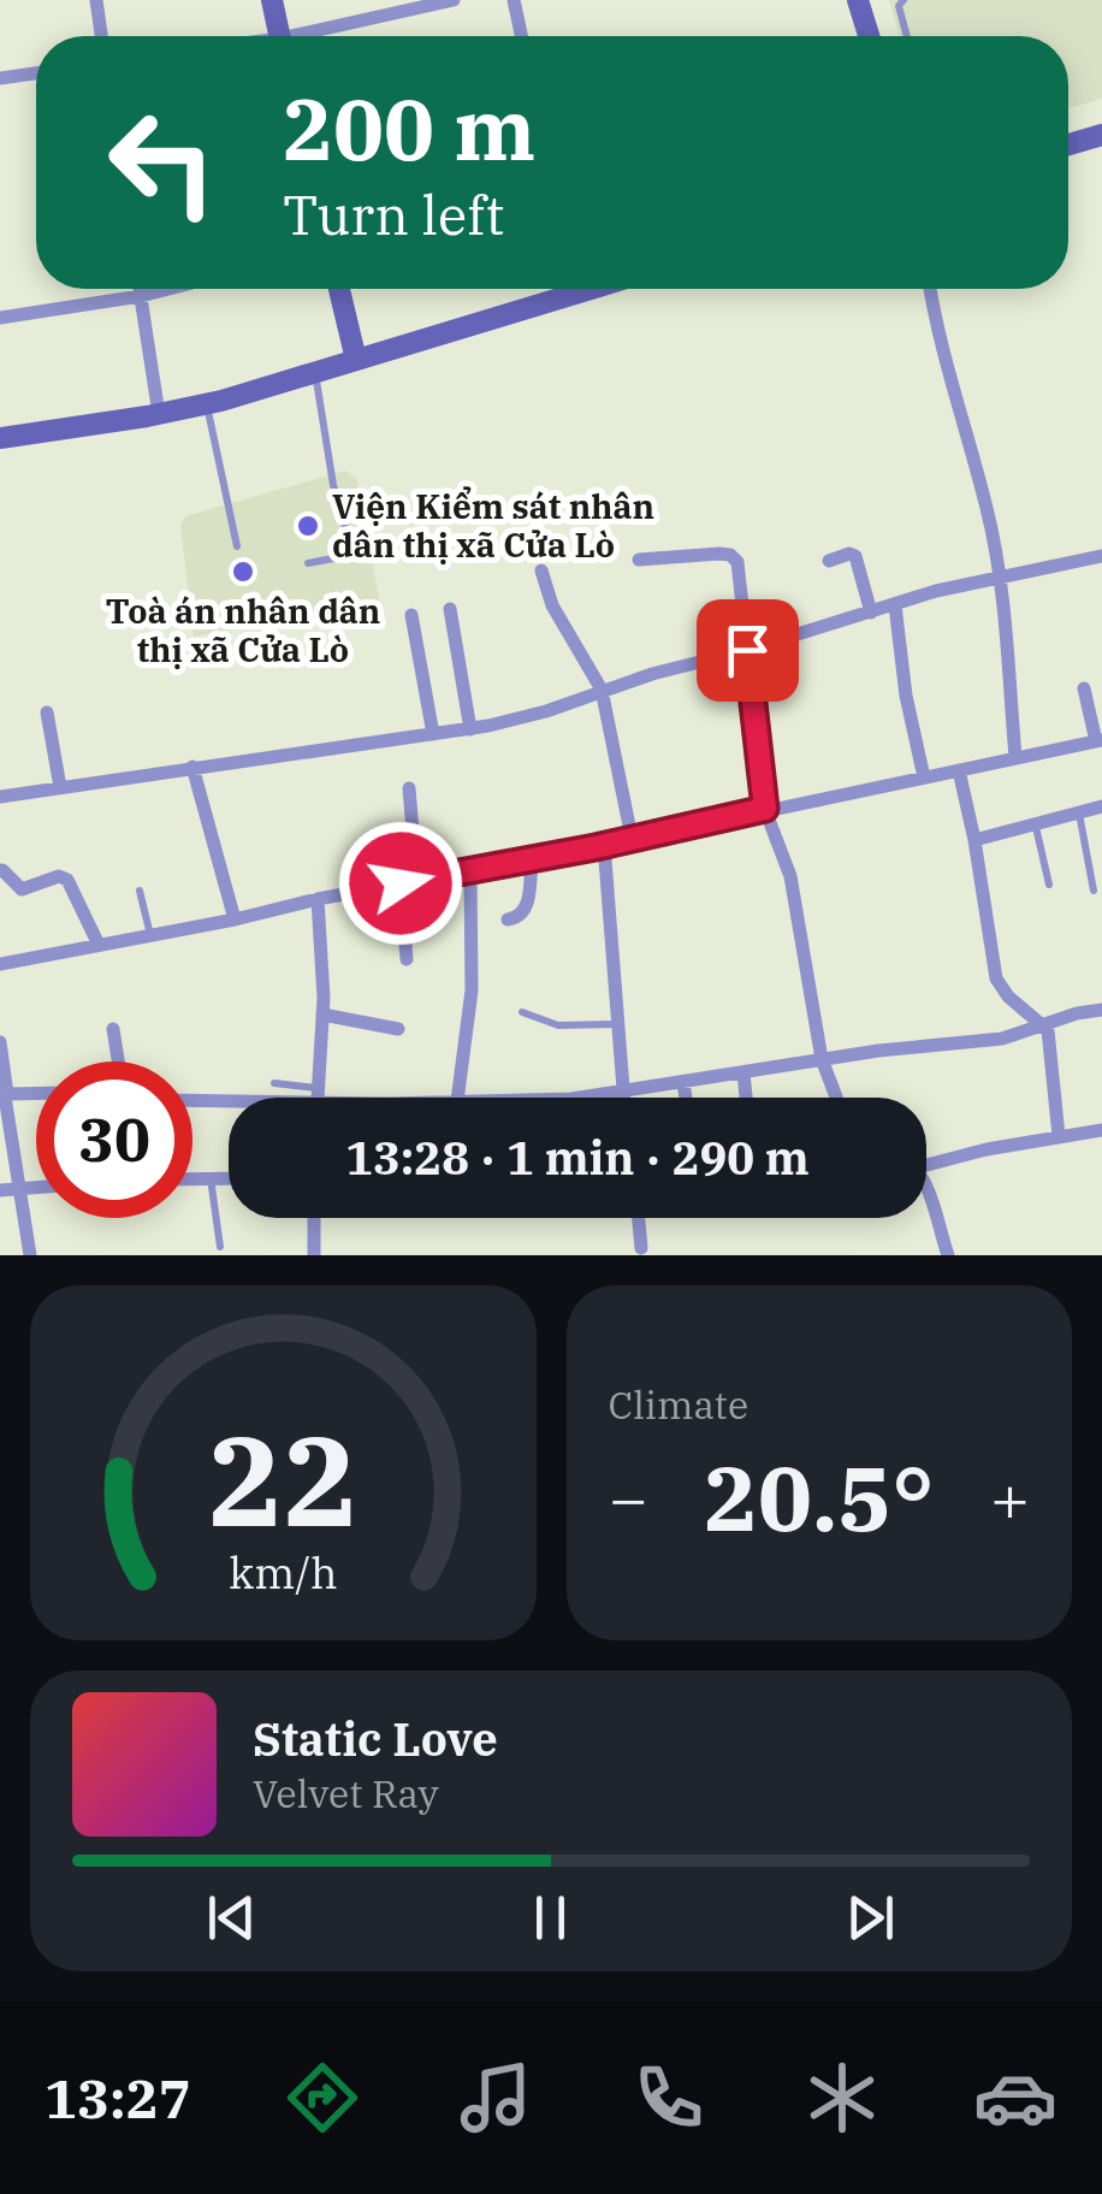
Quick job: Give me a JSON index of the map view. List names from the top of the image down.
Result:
{
  "places": ["Viện Kiểm sát nhân dân thị xã Cửa Lò", "Toà án nhân dân thị xã Cửa Lò"],
  "page": {
    "turn": ["200 m", "Turn left"],
    "limit": "30",
    "trip": "13:28 · 1 min · 290 m",
    "tile": "Climate",
    "heat": ["−", "20.5°", "+"],
    "song": ["Static Love", "Velvet Ray"],
    "tabs": "13:27",
    "gauge": ["22", "km/h"]
  }
}
